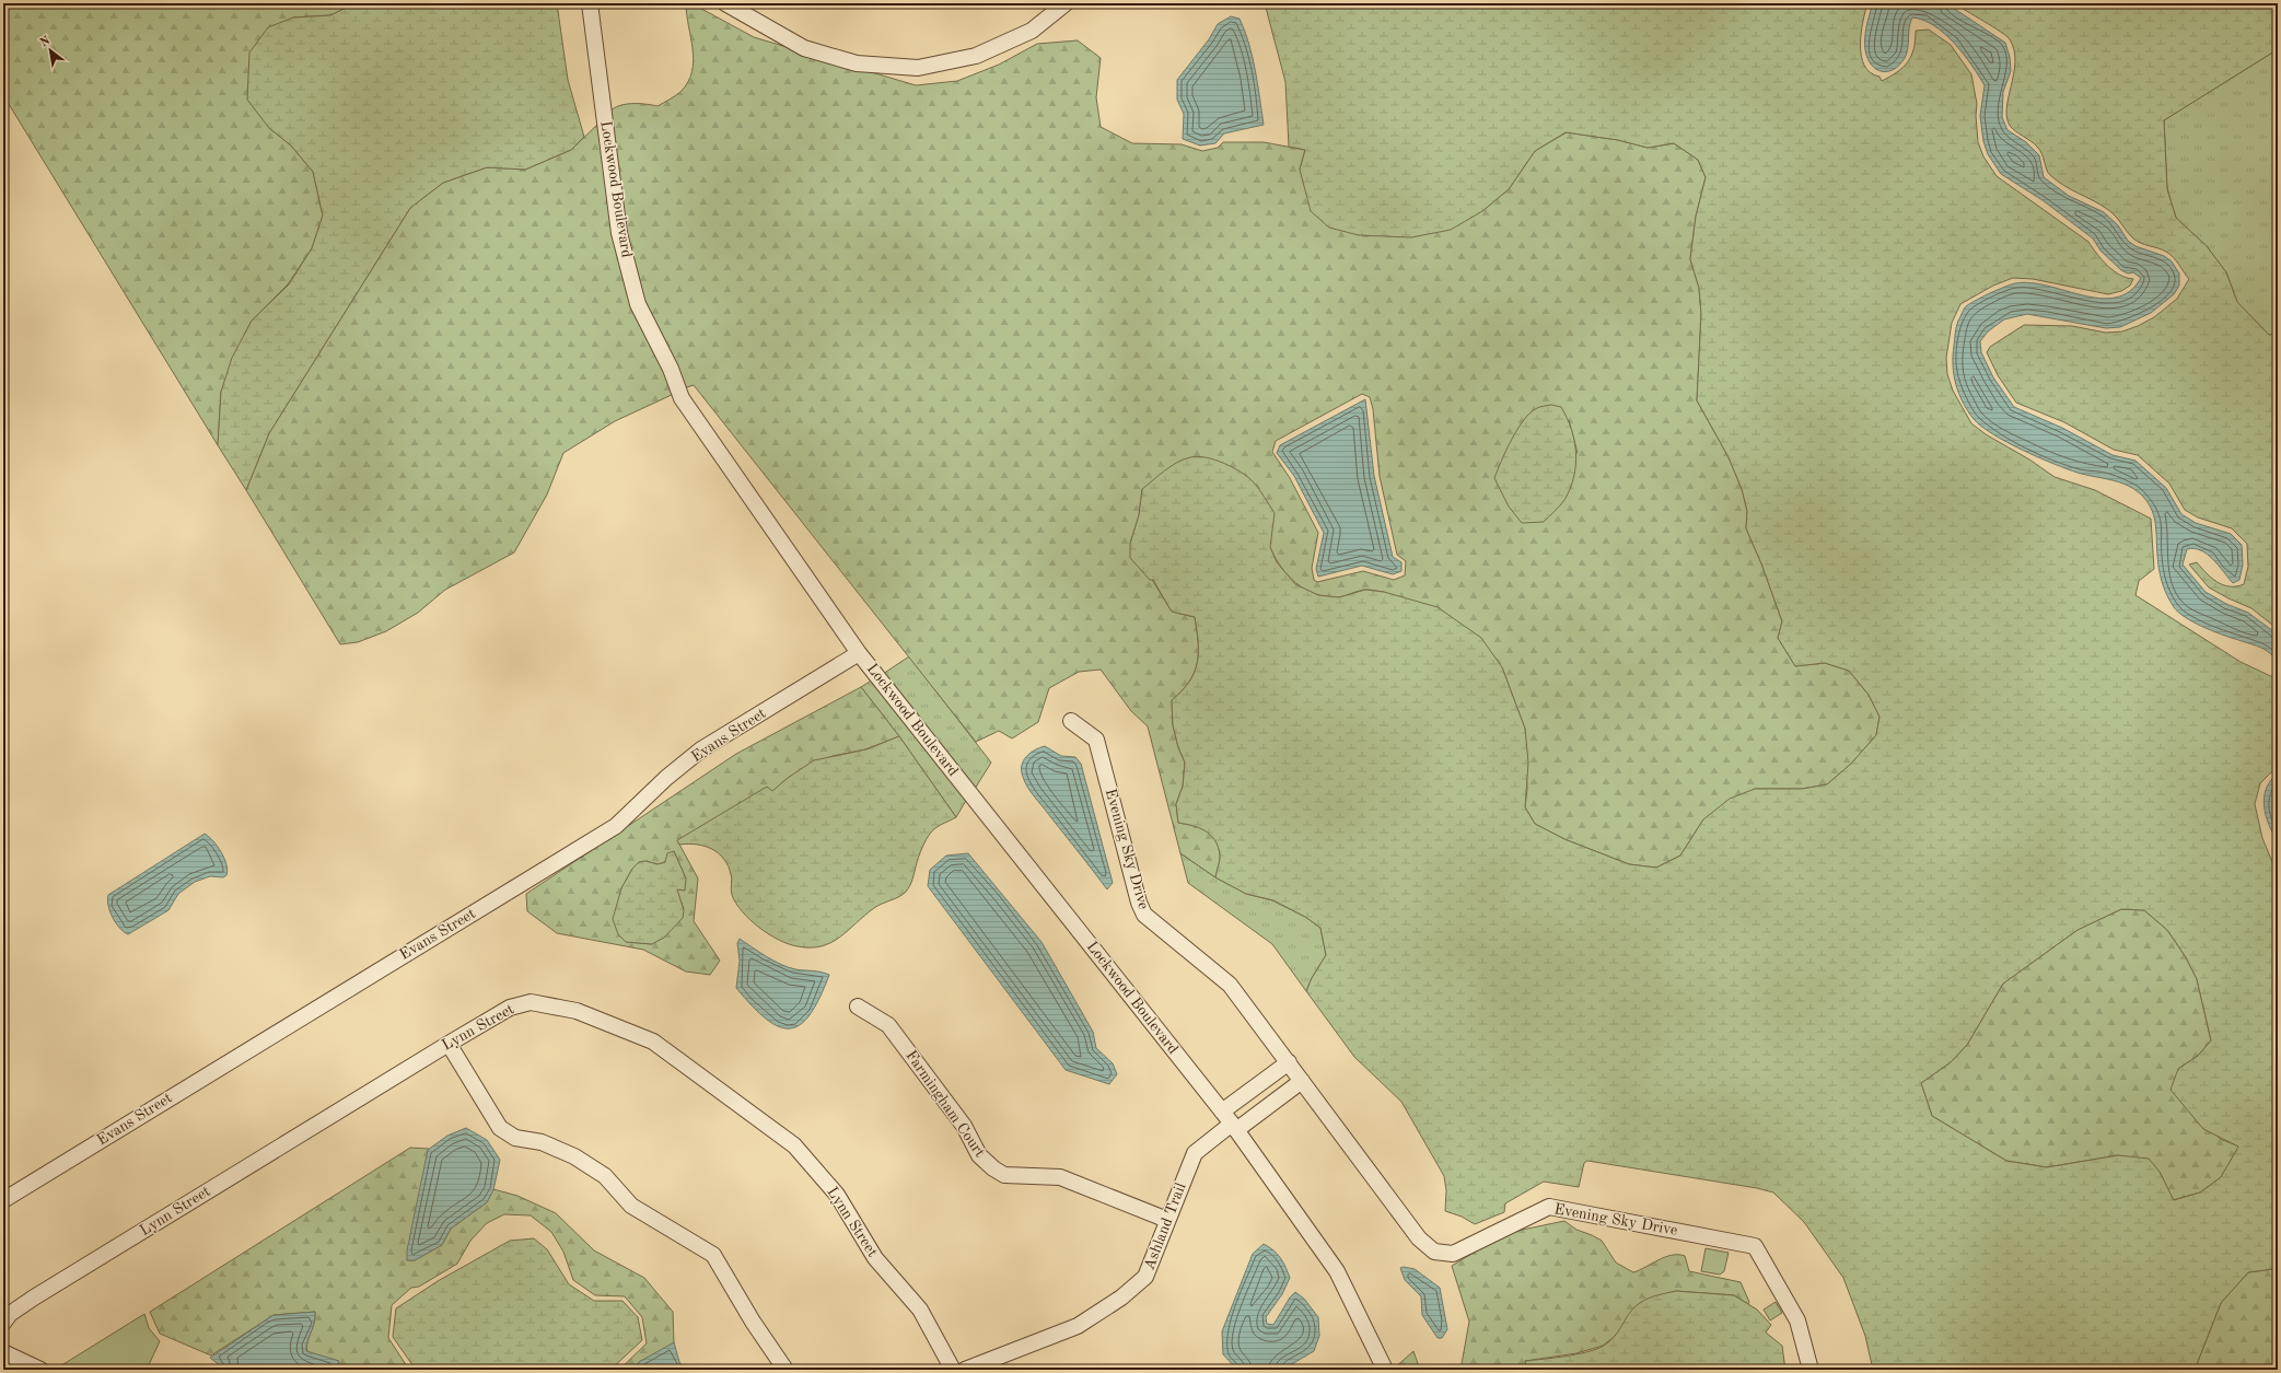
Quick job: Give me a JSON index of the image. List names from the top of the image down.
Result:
{
  "streets": {
    "street": [
      "Lockwood Boulevard",
      "Evans Street",
      "Evening Sky Drive",
      "Lynn Street",
      "Farmingham Court",
      "Ashland Trail"
    ]
  },
  "crossings": [
    ["Lockwood Boulevard", "Evans Street"],
    ["Lockwood Boulevard", "Ashland Trail"],
    ["Farmingham Court", "Ashland Trail"]
  ],
  "north": "top left"
}
